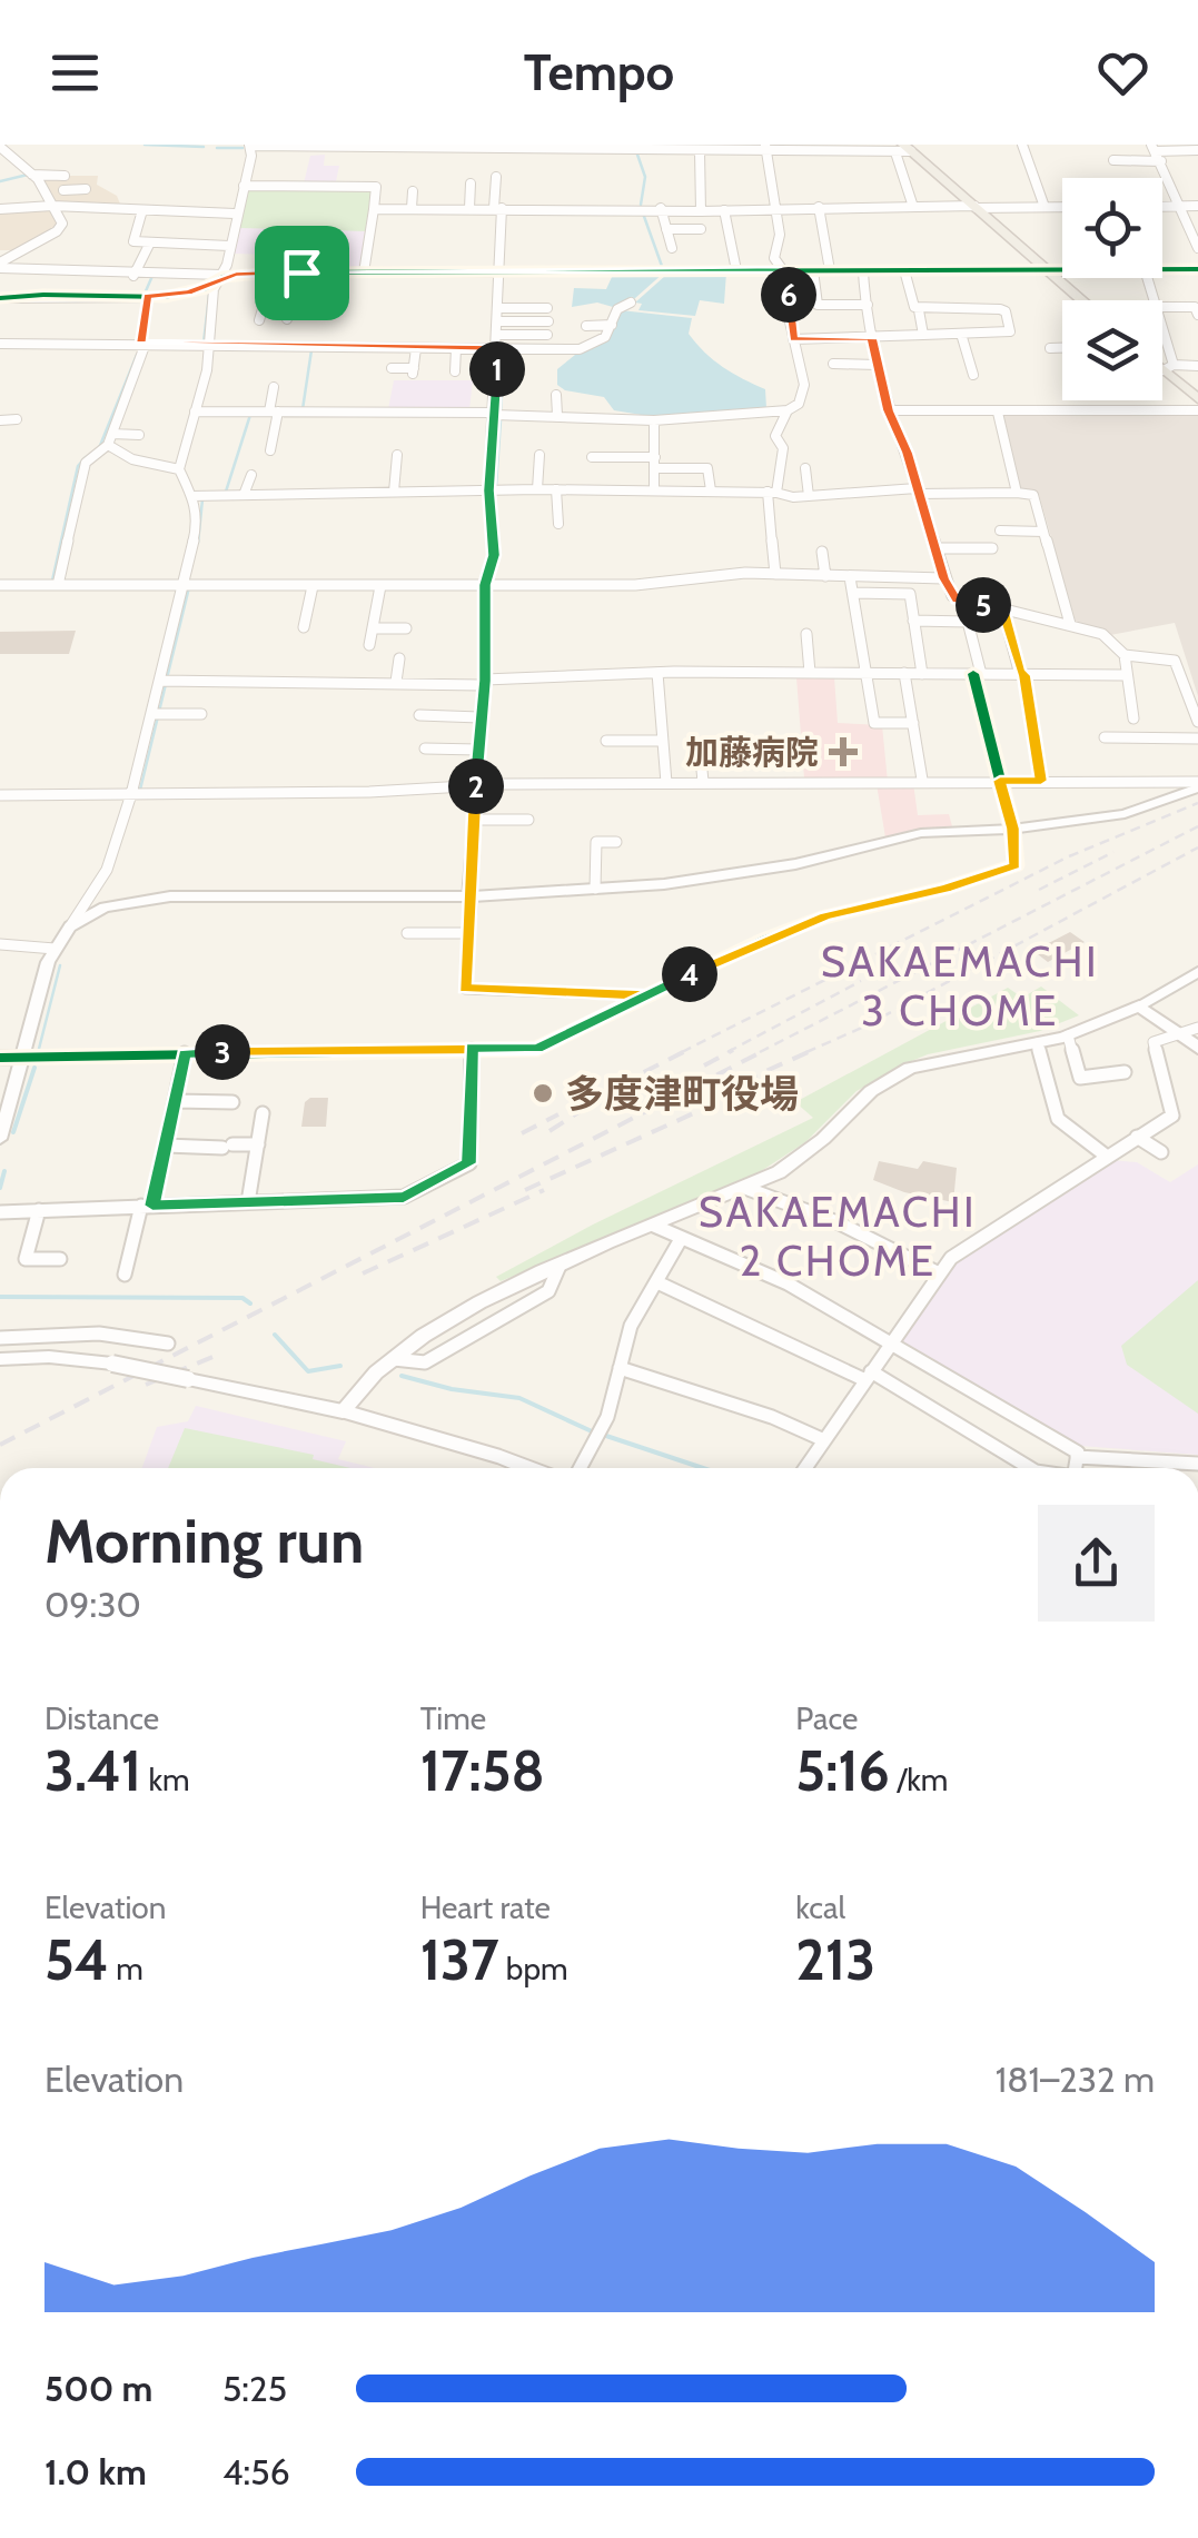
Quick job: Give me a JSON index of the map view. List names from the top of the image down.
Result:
{
  "districts": ["SAKAEMACHI 3 CHOME", "SAKAEMACHI 2 CHOME"],
  "places": {
    "health": ["加藤病院"],
    "other": ["多度津町役場"]
  },
  "page": {
    "header": "Tempo",
    "pins": [
      "6",
      "1",
      "5",
      "2",
      "4",
      "3"
    ],
    "heading": ["Morning run", "09:30"],
    "stats": [
      ["Distance", "3.41 km"],
      ["Time", "17:58"],
      ["Pace", "5:16 /km"],
      ["Elevation", "54 m"],
      ["Heart rate", "137 bpm"],
      ["kcal", "213"]
    ],
    "chart": ["Elevation", "181–232 m"],
    "list": [
      {
        "name": "500 m",
        "note": "5:25"
      },
      {
        "name": "1.0 km",
        "note": "4:56"
      }
    ]
  }
}
